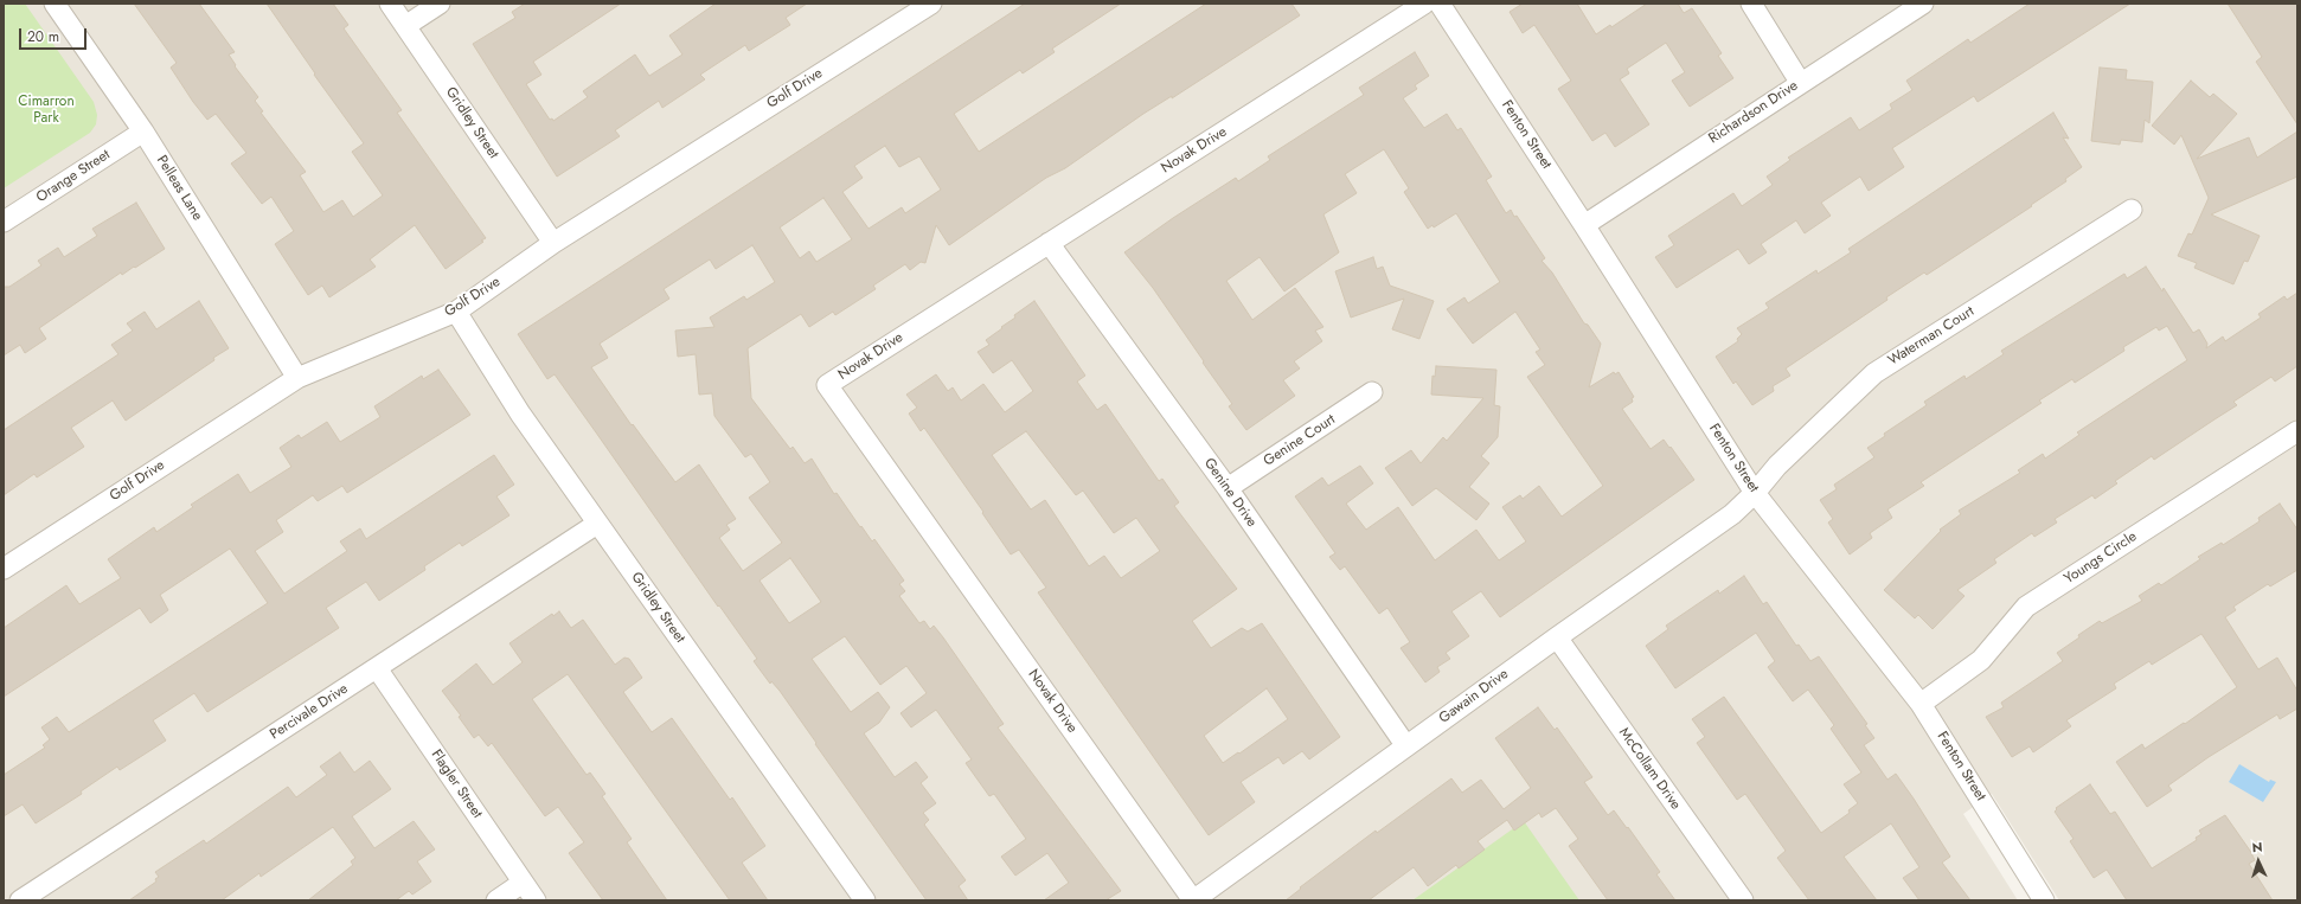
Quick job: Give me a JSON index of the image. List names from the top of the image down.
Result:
{
  "streets": {
    "street": [
      "Golf Drive",
      "Richardson Drive",
      "Gridley Street",
      "Fenton Street",
      "Novak Drive",
      "Orange Street",
      "Pelleas Lane",
      "Waterman Court",
      "Genine Court",
      "Genine Drive",
      "Youngs Circle",
      "Gawain Drive",
      "Percivale Drive",
      "McCollam Drive",
      "Flagler Street"
    ]
  },
  "crossings": [
    ["Golf Drive", "Gridley Street"],
    ["Golf Drive", "Pelleas Lane"],
    ["Richardson Drive", "Fenton Street"],
    ["Gridley Street", "Percivale Drive"],
    ["Fenton Street", "Waterman Court"],
    ["Fenton Street", "Youngs Circle"],
    ["Fenton Street", "Gawain Drive"],
    ["Novak Drive", "Genine Drive"],
    ["Novak Drive", "Gawain Drive"],
    ["Orange Street", "Pelleas Lane"],
    ["Waterman Court", "Gawain Drive"],
    ["Genine Court", "Genine Drive"],
    ["Genine Drive", "Gawain Drive"],
    ["Gawain Drive", "McCollam Drive"],
    ["Percivale Drive", "Flagler Street"]
  ],
  "parks": ["Cimarron Park"],
  "scale_bar": "20 m",
  "north": "top"
}
